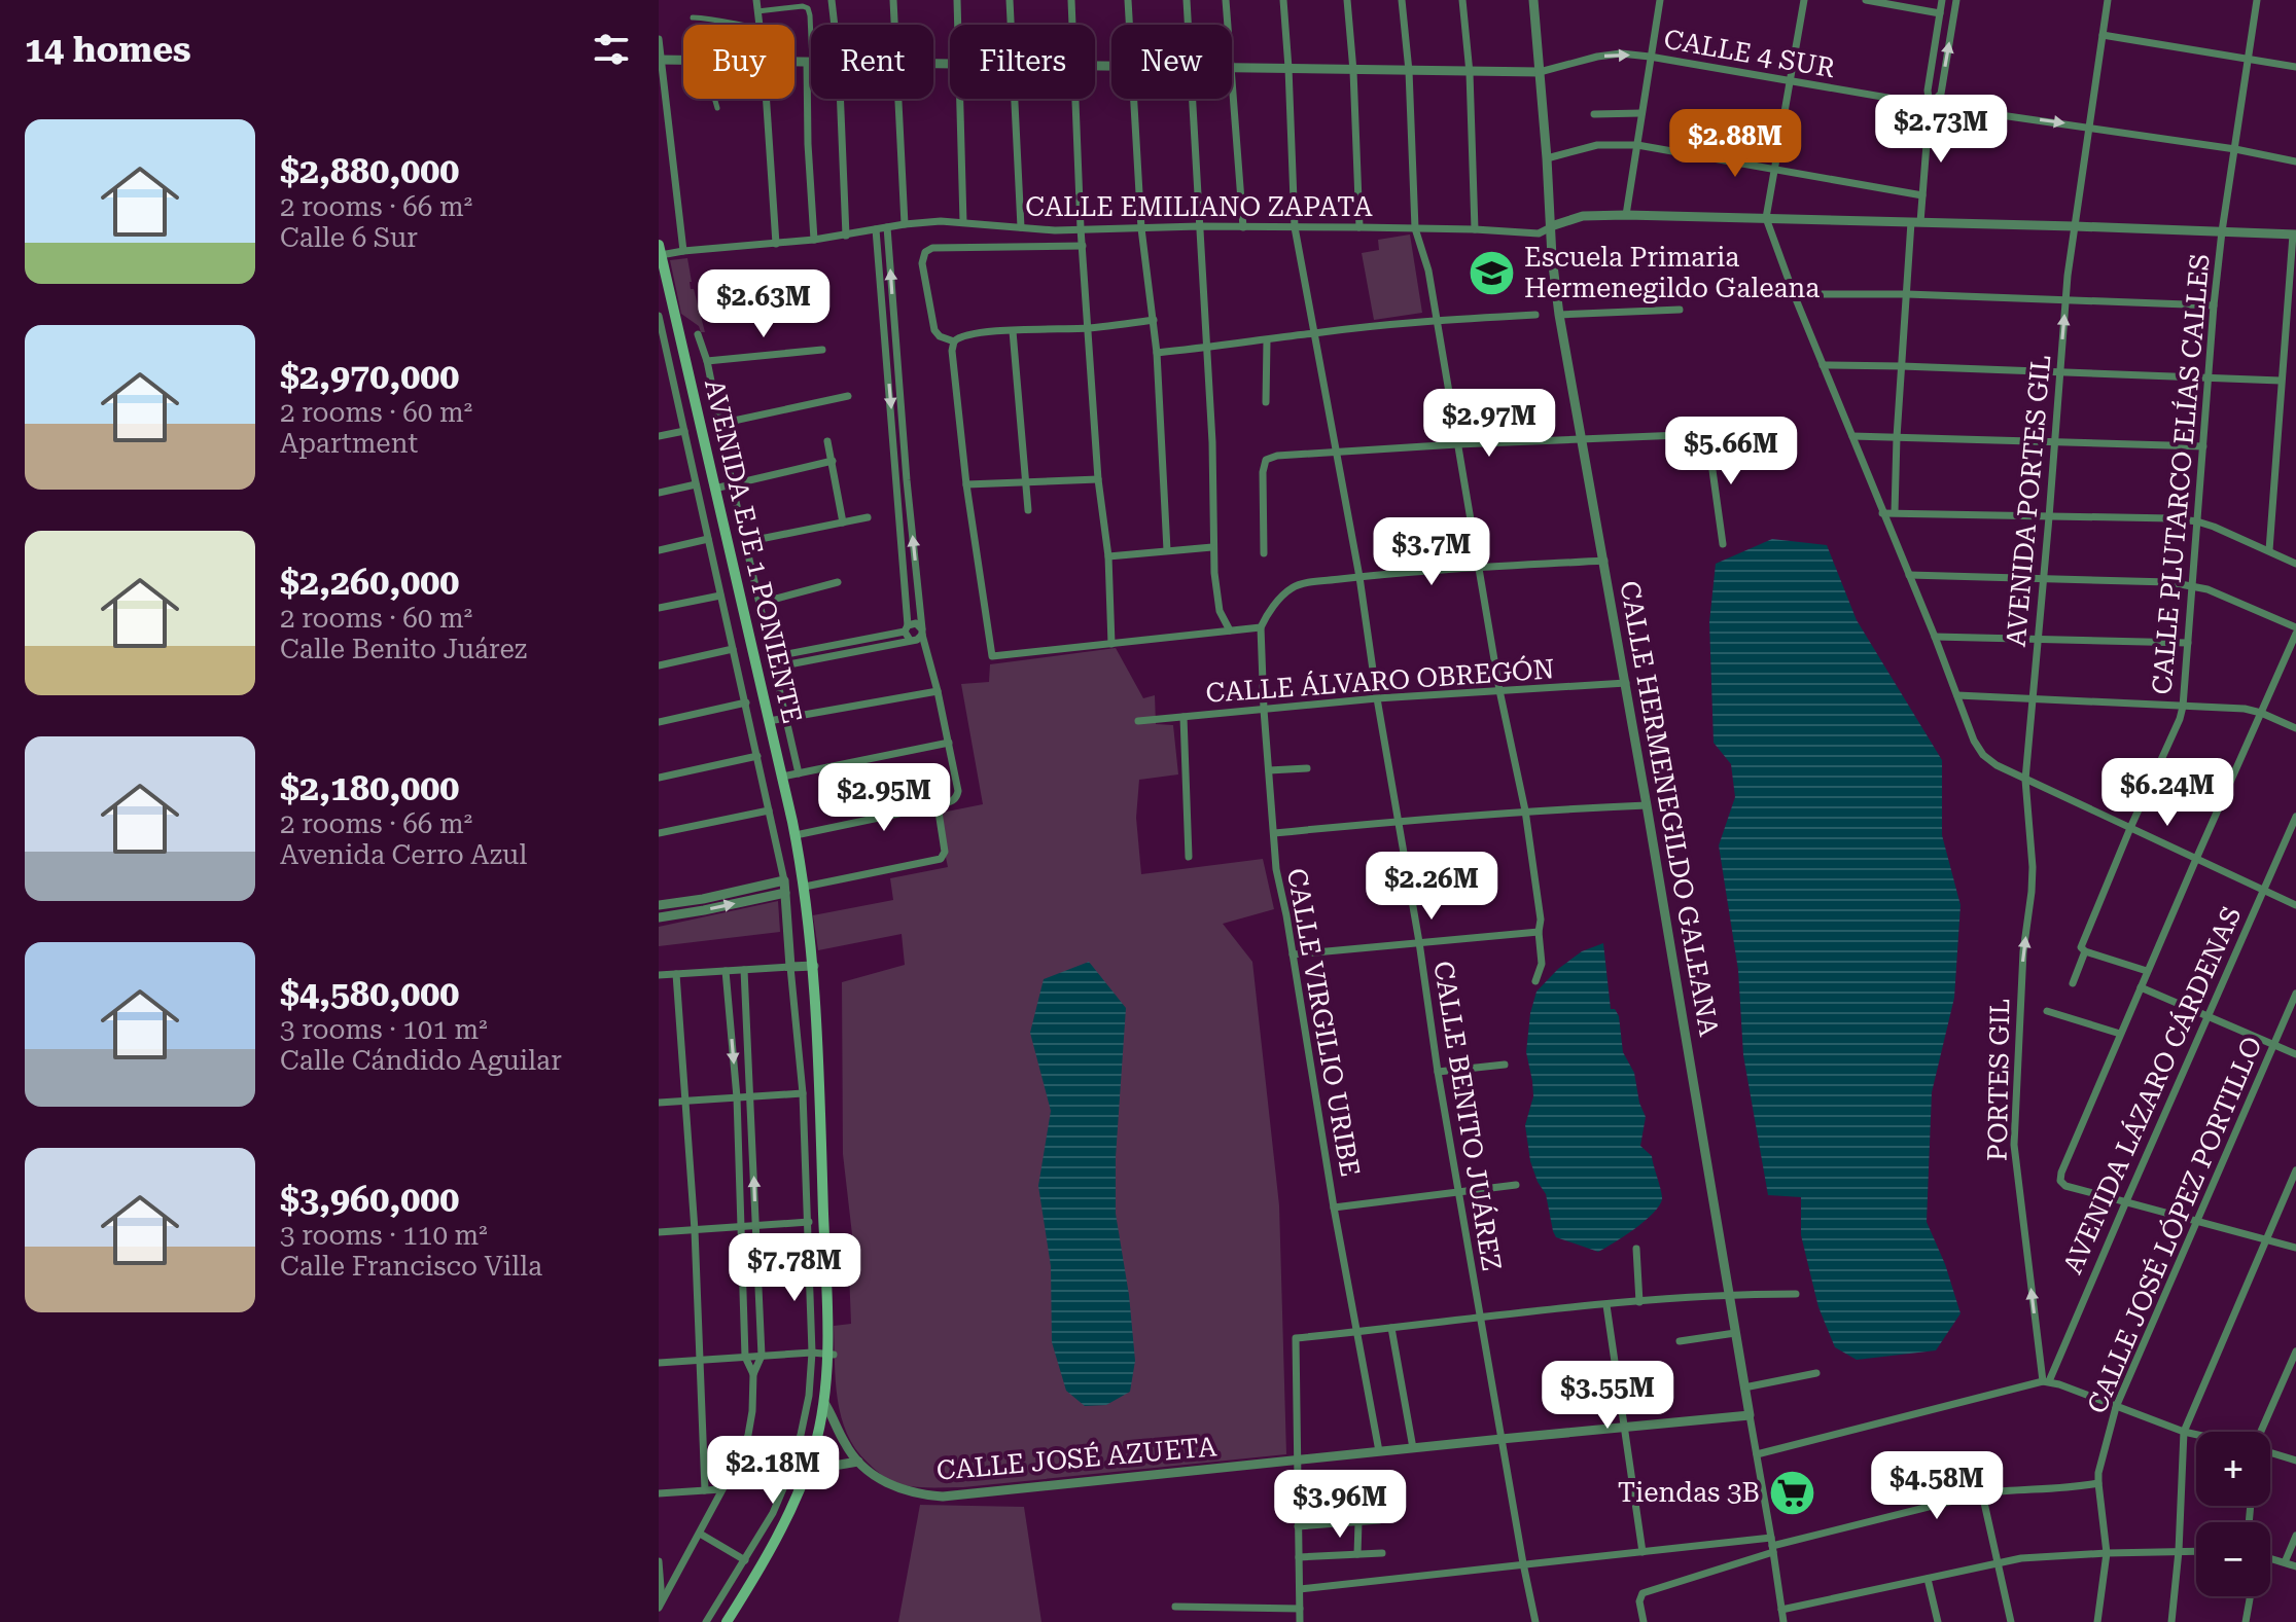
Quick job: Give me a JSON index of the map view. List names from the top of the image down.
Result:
{
  "streets": {
    "main road": ["AVENIDA EJE 1 PONIENTE"],
    "street": [
      "CALLE 4 SUR",
      "CALLE EMILIANO ZAPATA",
      "CALLE PLUTARCO ELÍAS CALLES",
      "AVENIDA PORTES GIL",
      "CALLE ÁLVARO OBREGÓN",
      "CALLE HERMENEGILDO GALEANA",
      "CALLE VIRGILIO URIBE",
      "PORTES GIL",
      "AVENIDA LÁZARO CÁRDENAS",
      "CALLE BENITO JUÁREZ",
      "CALLE JOSÉ LÓPEZ PORTILLO",
      "CALLE JOSÉ AZUETA"
    ]
  },
  "crossings": [
    ["CALLE 4 SUR", "CALLE PLUTARCO ELÍAS CALLES"],
    ["CALLE 4 SUR", "AVENIDA PORTES GIL"],
    ["CALLE 4 SUR", "CALLE HERMENEGILDO GALEANA"],
    ["CALLE EMILIANO ZAPATA", "AVENIDA EJE 1 PONIENTE"],
    ["CALLE EMILIANO ZAPATA", "CALLE HERMENEGILDO GALEANA"],
    ["CALLE EMILIANO ZAPATA", "CALLE BENITO JUÁREZ"],
    ["AVENIDA PORTES GIL", "PORTES GIL"],
    ["AVENIDA EJE 1 PONIENTE", "CALLE JOSÉ AZUETA"],
    ["CALLE ÁLVARO OBREGÓN", "CALLE HERMENEGILDO GALEANA"],
    ["CALLE ÁLVARO OBREGÓN", "CALLE VIRGILIO URIBE"],
    ["CALLE ÁLVARO OBREGÓN", "CALLE BENITO JUÁREZ"],
    ["CALLE HERMENEGILDO GALEANA", "CALLE JOSÉ AZUETA"],
    ["CALLE VIRGILIO URIBE", "CALLE JOSÉ AZUETA"],
    ["PORTES GIL", "AVENIDA LÁZARO CÁRDENAS"],
    ["CALLE BENITO JUÁREZ", "CALLE JOSÉ AZUETA"]
  ],
  "one_way": ["PORTES GIL"],
  "places": {
    "school or university": ["Escuela Primaria Hermenegildo Galeana"],
    "supermarket": ["Tiendas 3B"]
  },
  "page": {
    "heading": "14 homes",
    "chip": [
      "Buy",
      "Rent",
      "Filters",
      "New"
    ],
    "price": [
      "$2.73M",
      "$2.88M",
      "$2.63M",
      "$2.97M",
      "$5.66M",
      "$3.7M",
      "$6.24M",
      "$2.95M",
      "$2.26M",
      "$7.78M",
      "$3.55M",
      "$2.18M",
      "$4.58M",
      "$3.96M"
    ],
    "list": [
      {
        "name": "$2,880,000",
        "note": "2 rooms · 66 m² · Calle 6 Sur"
      },
      {
        "name": "$2,970,000",
        "note": "2 rooms · 60 m² · Apartment"
      },
      {
        "name": "$2,260,000",
        "note": "2 rooms · 60 m² · Calle Benito Juárez"
      },
      {
        "name": "$2,180,000",
        "note": "2 rooms · 66 m² · Avenida Cerro Azul"
      },
      {
        "name": "$4,580,000",
        "note": "3 rooms · 101 m² · Calle Cándido Aguilar"
      },
      {
        "name": "$3,960,000",
        "note": "3 rooms · 110 m² · Calle Francisco Villa"
      }
    ],
    "map_buttons": ["+", "−"]
  }
}
